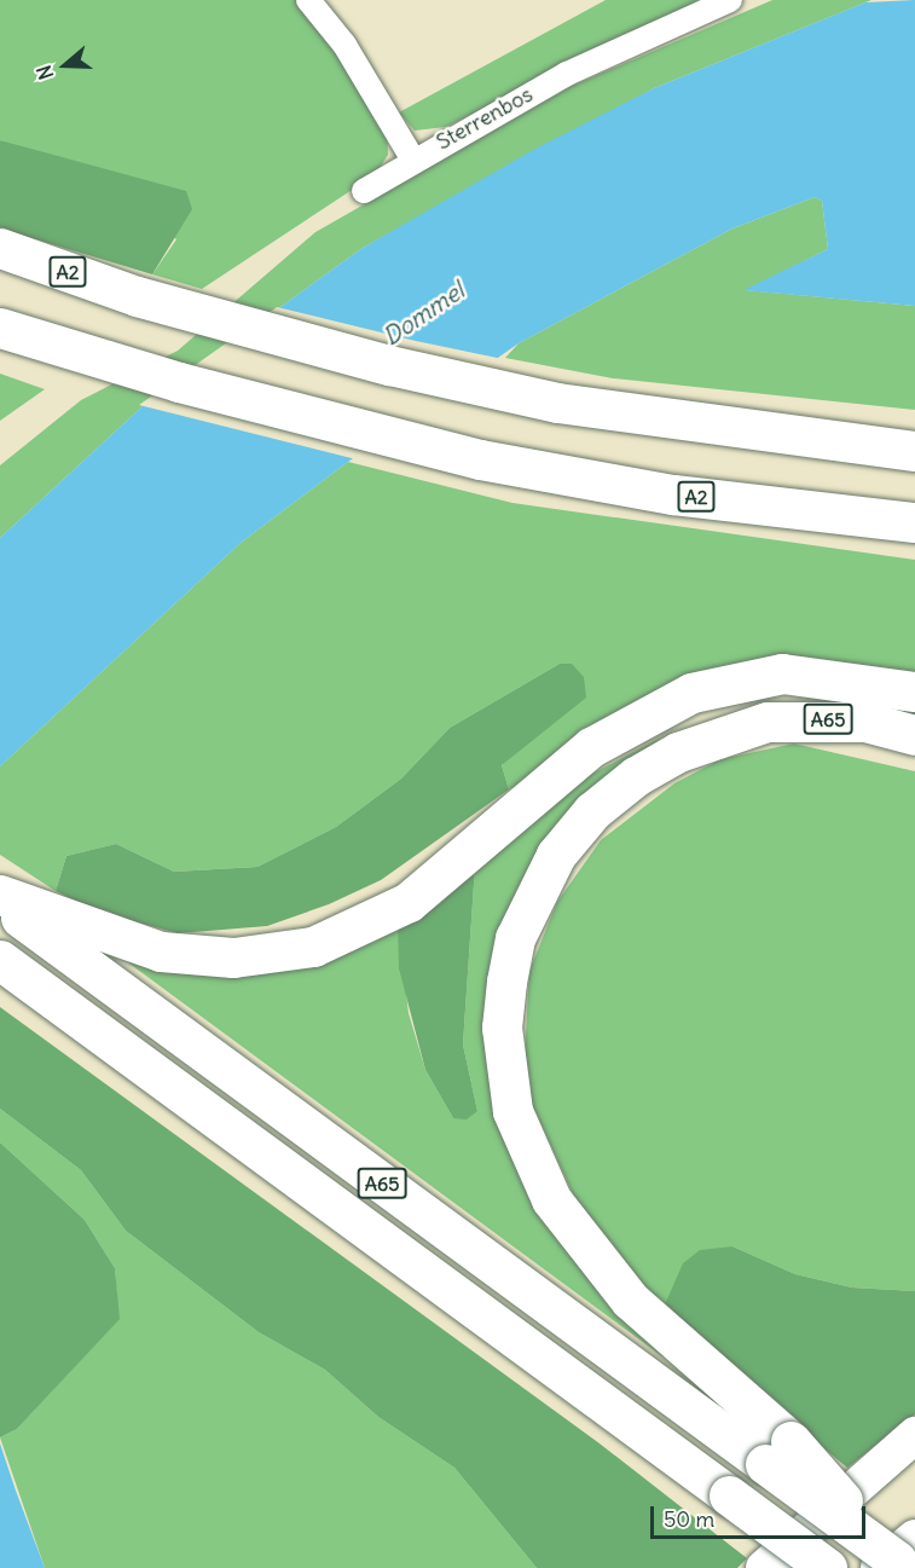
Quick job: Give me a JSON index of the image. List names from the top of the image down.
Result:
{
  "streets": {
    "highway": ["A2", "A65"],
    "street": ["Sterrenbos"]
  },
  "water": ["Dommel"],
  "scale_bar": "50 m",
  "north": "left"
}
